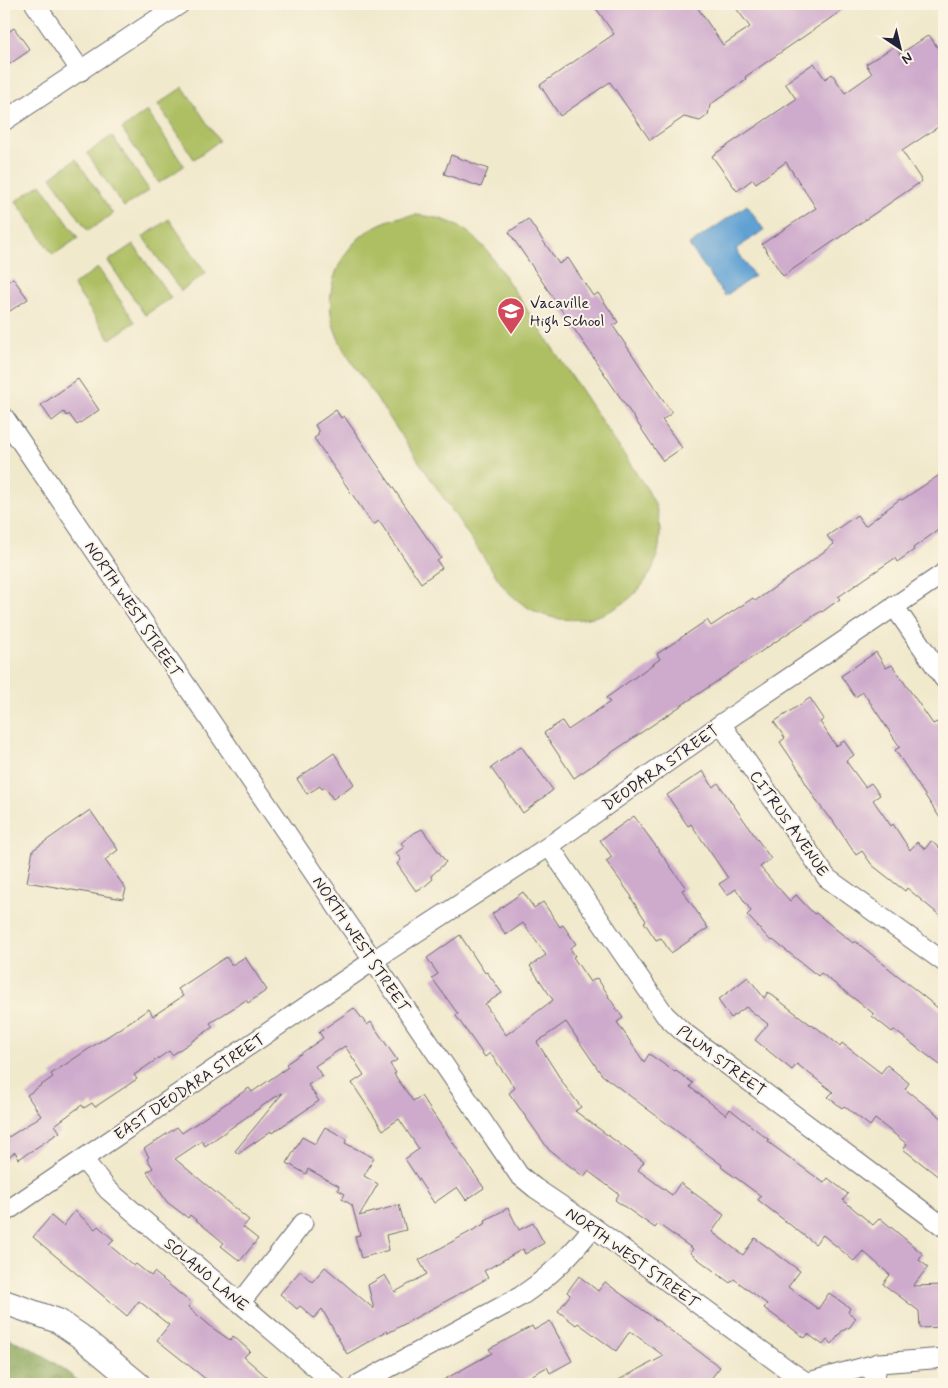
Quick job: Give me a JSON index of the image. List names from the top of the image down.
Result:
{
  "streets": {
    "street": [
      "NORTH WEST STREET",
      "DEODARA STREET",
      "CITRUS AVENUE",
      "PLUM STREET",
      "EAST DEODARA STREET",
      "SOLANO LANE"
    ]
  },
  "crossings": [
    ["NORTH WEST STREET", "DEODARA STREET"],
    ["NORTH WEST STREET", "EAST DEODARA STREET"],
    ["DEODARA STREET", "CITRUS AVENUE"],
    ["DEODARA STREET", "PLUM STREET"],
    ["DEODARA STREET", "EAST DEODARA STREET"],
    ["EAST DEODARA STREET", "SOLANO LANE"]
  ],
  "places": {
    "school or university": ["Vacaville High School"]
  },
  "north": "bottom right"
}
